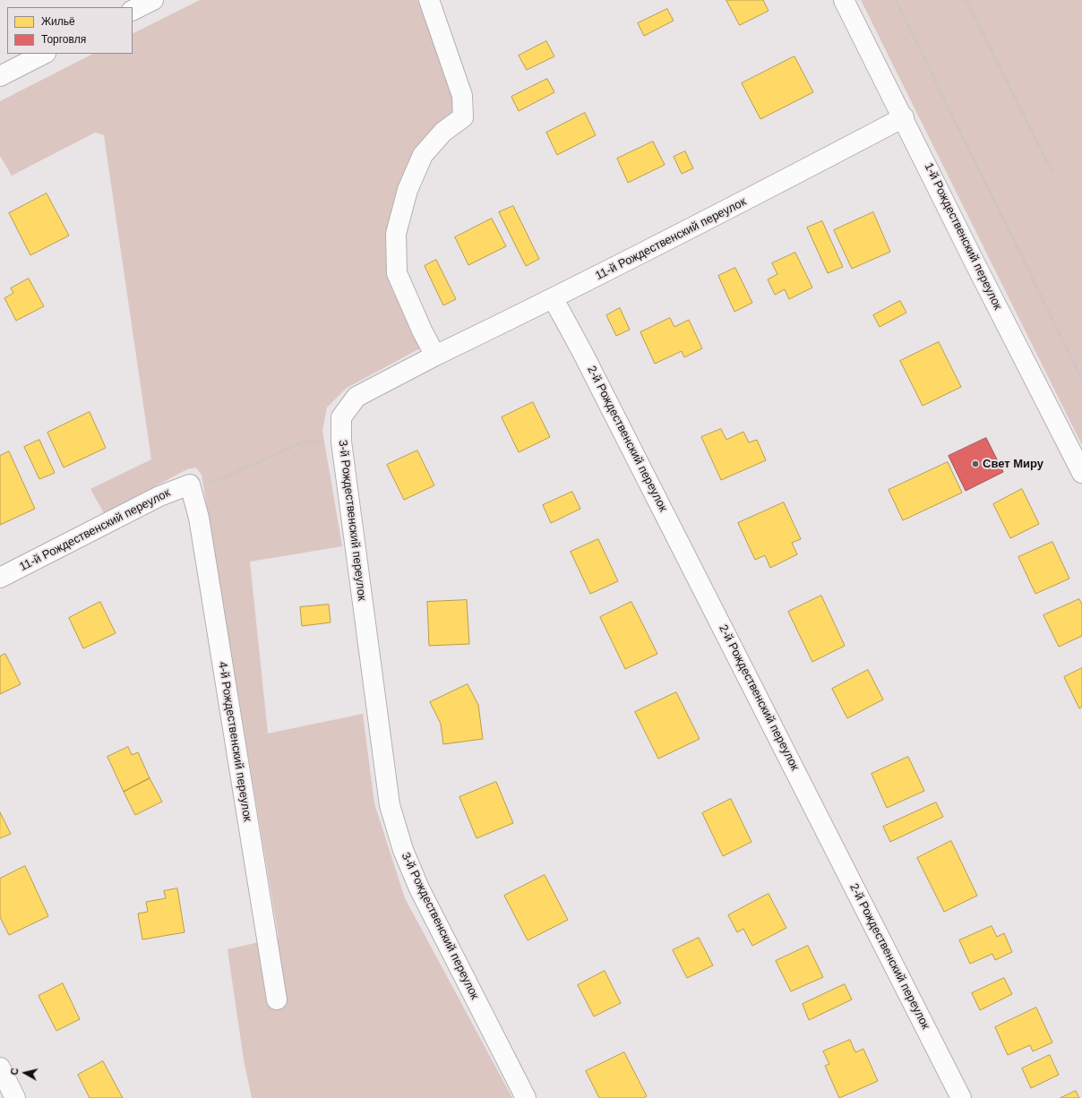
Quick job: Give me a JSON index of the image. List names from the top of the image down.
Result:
{
  "streets": {
    "street": [
      "1-й Рождественский переулок",
      "11-й Рождественский переулок",
      "2-й Рождественский переулок",
      "3-й Рождественский переулок",
      "4-й Рождественский переулок"
    ]
  },
  "crossings": [
    ["1-й Рождественский переулок", "11-й Рождественский переулок"],
    ["11-й Рождественский переулок", "2-й Рождественский переулок"],
    ["11-й Рождественский переулок", "3-й Рождественский переулок"],
    ["11-й Рождественский переулок", "4-й Рождественский переулок"]
  ],
  "places": ["Свет Миру"],
  "legend": ["Жильё", "Торговля"],
  "north": "left"
}
